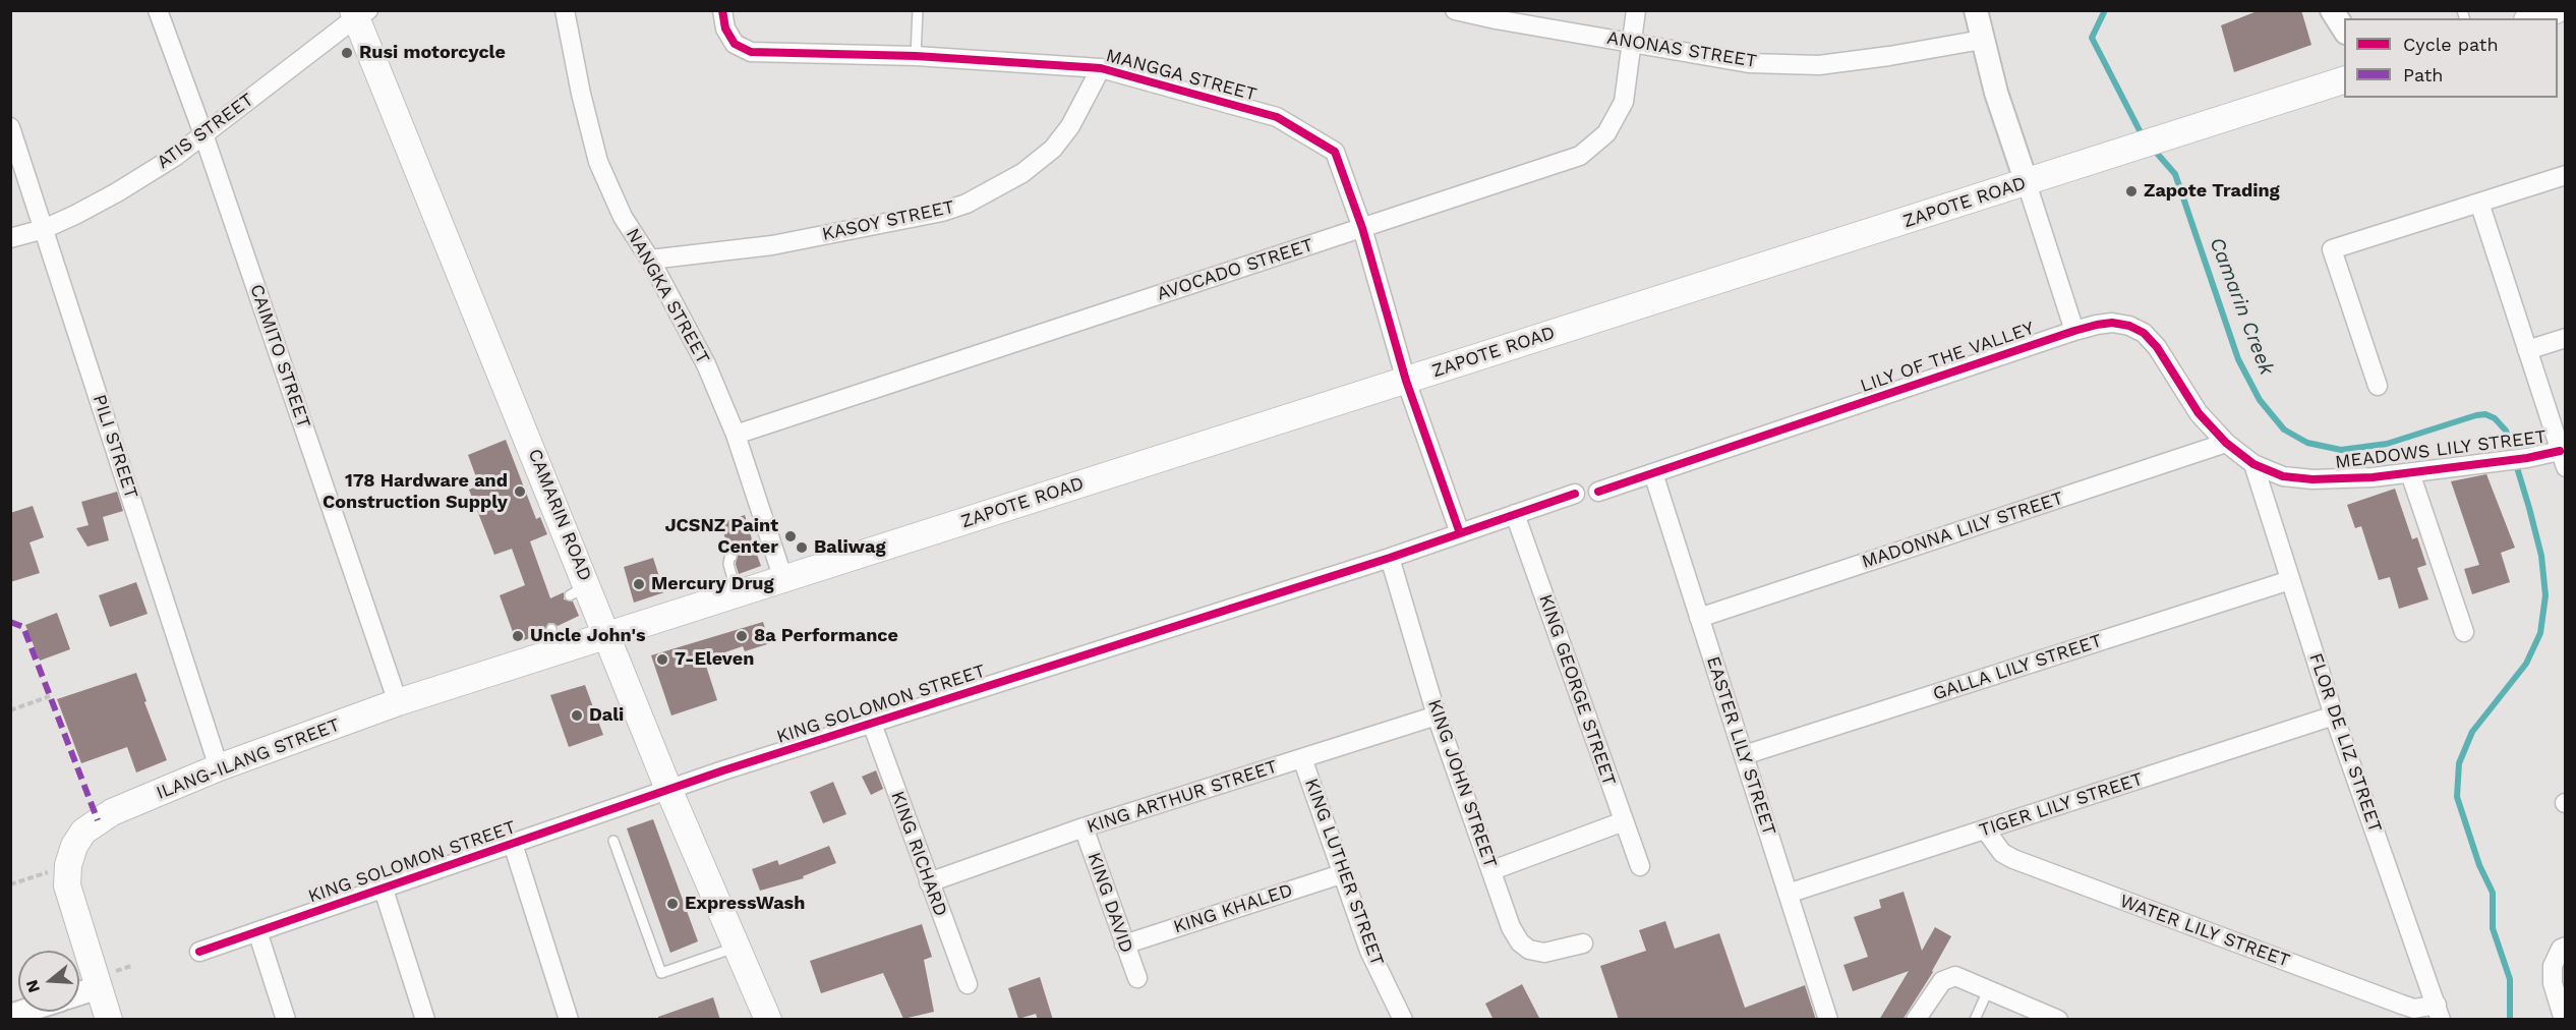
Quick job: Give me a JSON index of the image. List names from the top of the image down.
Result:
{
  "streets": {
    "main road": ["ZAPOTE ROAD", "CAMARIN ROAD", "ILANG-ILANG STREET"],
    "street": [
      "ANONAS STREET",
      "MANGGA STREET",
      "ATIS STREET",
      "KASOY STREET",
      "AVOCADO STREET",
      "NANGKA STREET",
      "CAIMITO STREET",
      "LILY OF THE VALLEY",
      "PILI STREET",
      "MEADOWS LILY STREET",
      "MADONNA LILY STREET",
      "GALLA LILY STREET",
      "KING GEORGE STREET",
      "KING SOLOMON STREET",
      "FLOR DE LIZ STREET",
      "EASTER LILY STREET",
      "KING JOHN STREET",
      "KING ARTHUR STREET",
      "TIGER LILY STREET",
      "KING RICHARD",
      "KING LUTHER STREET",
      "KING DAVID",
      "KING KHALED",
      "WATER LILY STREET"
    ]
  },
  "crossings": [
    ["ANONAS STREET", "AVOCADO STREET"],
    ["MANGGA STREET", "ZAPOTE ROAD"],
    ["MANGGA STREET", "KASOY STREET"],
    ["MANGGA STREET", "AVOCADO STREET"],
    ["MANGGA STREET", "KING SOLOMON STREET"],
    ["ATIS STREET", "CAIMITO STREET"],
    ["ATIS STREET", "PILI STREET"],
    ["ATIS STREET", "CAMARIN ROAD"],
    ["ZAPOTE ROAD", "NANGKA STREET"],
    ["ZAPOTE ROAD", "CAMARIN ROAD"],
    ["ZAPOTE ROAD", "ILANG-ILANG STREET"],
    ["KASOY STREET", "NANGKA STREET"],
    ["AVOCADO STREET", "NANGKA STREET"],
    ["CAIMITO STREET", "ILANG-ILANG STREET"],
    ["LILY OF THE VALLEY", "MEADOWS LILY STREET"],
    ["LILY OF THE VALLEY", "MADONNA LILY STREET"],
    ["LILY OF THE VALLEY", "FLOR DE LIZ STREET"],
    ["LILY OF THE VALLEY", "EASTER LILY STREET"],
    ["PILI STREET", "ILANG-ILANG STREET"],
    ["MEADOWS LILY STREET", "FLOR DE LIZ STREET"],
    ["CAMARIN ROAD", "KING SOLOMON STREET"],
    ["CAMARIN ROAD", "ILANG-ILANG STREET"],
    ["MADONNA LILY STREET", "EASTER LILY STREET"],
    ["GALLA LILY STREET", "FLOR DE LIZ STREET"],
    ["GALLA LILY STREET", "EASTER LILY STREET"],
    ["KING GEORGE STREET", "KING SOLOMON STREET"],
    ["KING SOLOMON STREET", "KING JOHN STREET"],
    ["KING SOLOMON STREET", "KING RICHARD"],
    ["FLOR DE LIZ STREET", "TIGER LILY STREET"],
    ["FLOR DE LIZ STREET", "WATER LILY STREET"],
    ["EASTER LILY STREET", "TIGER LILY STREET"],
    ["KING JOHN STREET", "KING ARTHUR STREET"],
    ["KING ARTHUR STREET", "KING RICHARD"],
    ["KING ARTHUR STREET", "KING LUTHER STREET"],
    ["KING ARTHUR STREET", "KING DAVID"],
    ["TIGER LILY STREET", "WATER LILY STREET"],
    ["KING LUTHER STREET", "KING KHALED"],
    ["KING DAVID", "KING KHALED"]
  ],
  "water": ["Camarin Creek"],
  "places": [
    "Rusi motorcycle",
    "Zapote Trading",
    "178 Hardware and Construction Supply",
    "JCSNZ Paint Center",
    "Baliwag",
    "Mercury Drug",
    "Uncle John's",
    "8a Performance",
    "7-Eleven",
    "Dali",
    "ExpressWash"
  ],
  "legend": ["Cycle path", "Path"],
  "north": "left"
}
